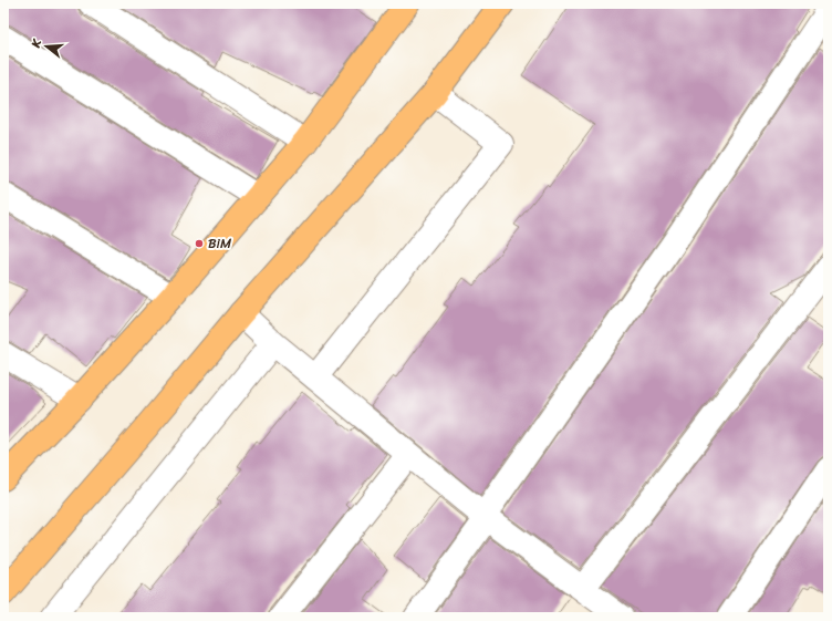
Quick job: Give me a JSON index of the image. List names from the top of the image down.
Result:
{
  "places": ["BiM"],
  "north": "left"
}
